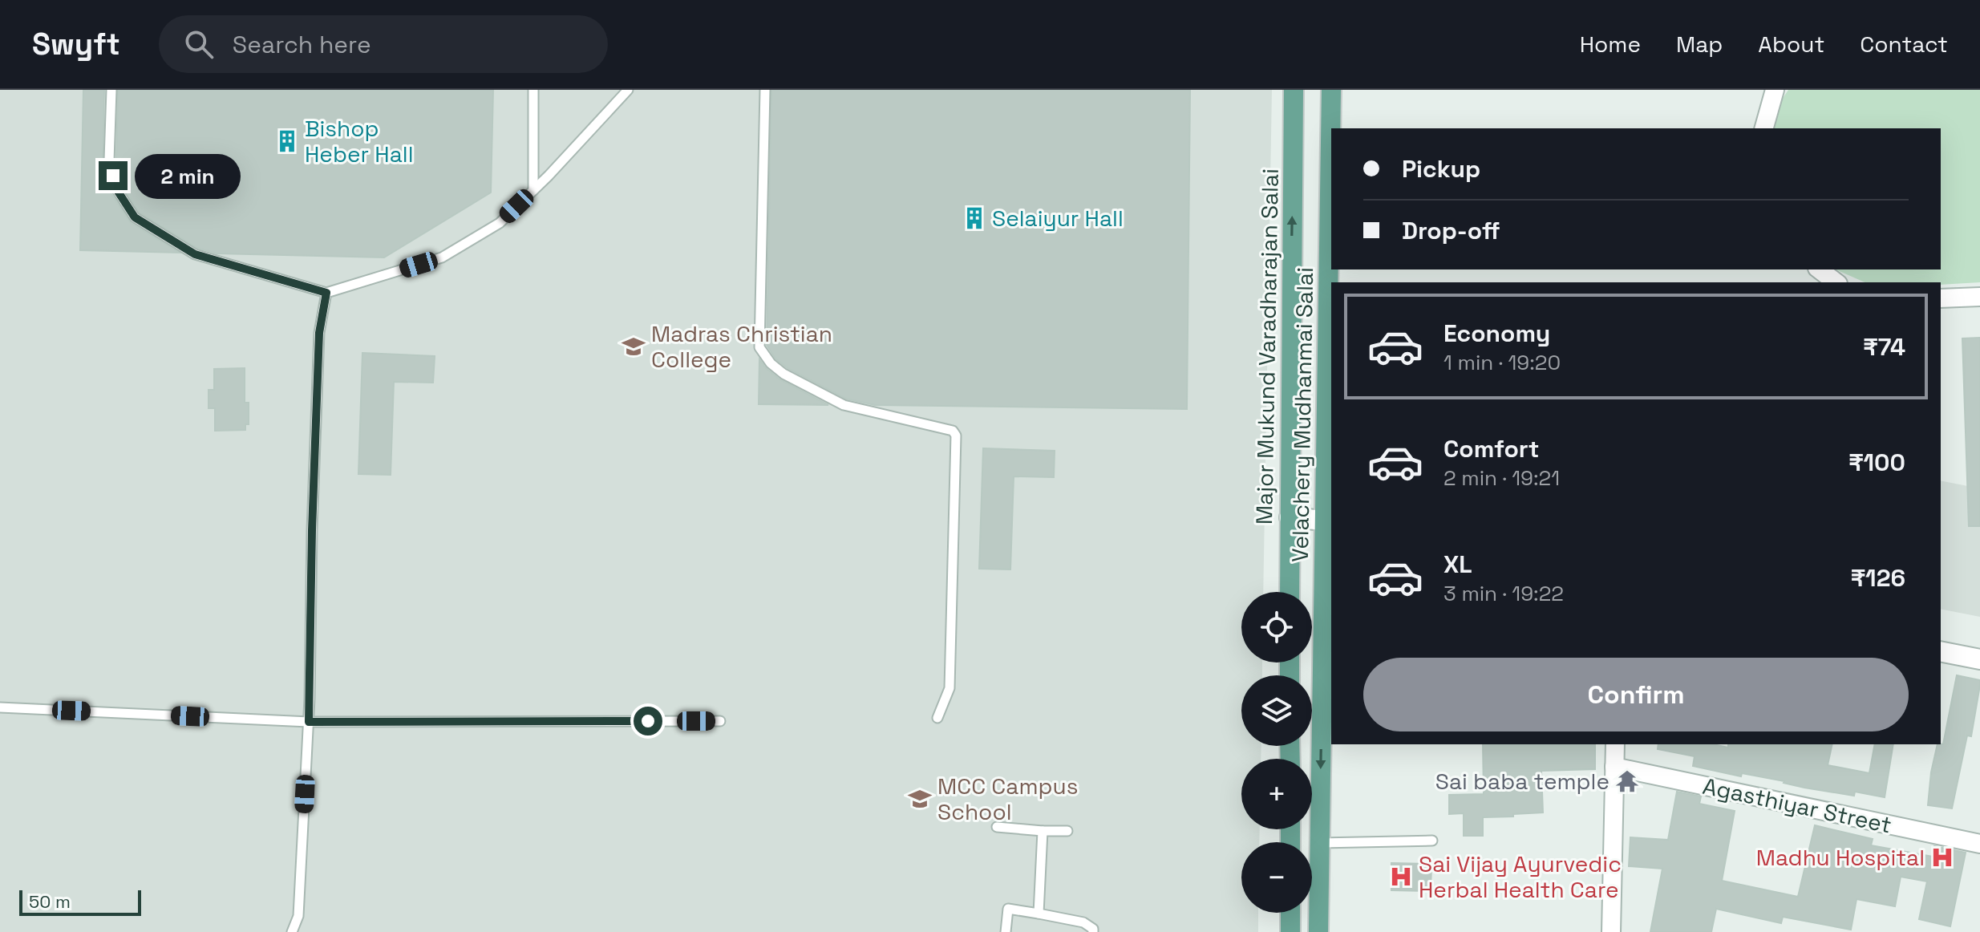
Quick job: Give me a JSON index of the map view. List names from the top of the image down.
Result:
{
  "streets": {
    "main road": ["Major Mukund Varadharajan Salai", "Velachery Mudhanmai Salai"],
    "street": ["Agasthiyar Street"]
  },
  "one_way": ["Major Mukund Varadharajan Salai", "Velachery Mudhanmai Salai"],
  "places": {
    "building": ["Bishop Heber Hall", "Selaiyur Hall"],
    "school or university": ["Madras Christian College", "MCC Campus School"],
    "temple": ["Sai baba temple"],
    "hospital": ["Madhu Hospital", "Sai Vijay Ayurvedic Herbal Health Care"]
  },
  "scale_bar": "50 m",
  "page": {
    "header": "Swyft",
    "search": "Search here",
    "nav": [
      "Home",
      "Map",
      "About",
      "Contact"
    ],
    "banner": ["Pickup", "Drop-off"],
    "bubble": "2 min",
    "list": [
      {
        "name": "Economy",
        "note": "1 min · 19:20",
        "value": "₹74"
      },
      {
        "name": "Comfort",
        "note": "2 min · 19:21",
        "value": "₹100"
      },
      {
        "name": "XL",
        "note": "3 min · 19:22",
        "value": "₹126"
      }
    ],
    "map_buttons": ["+", "−"],
    "buttons": "Confirm",
    "scale": "50 m"
  }
}
